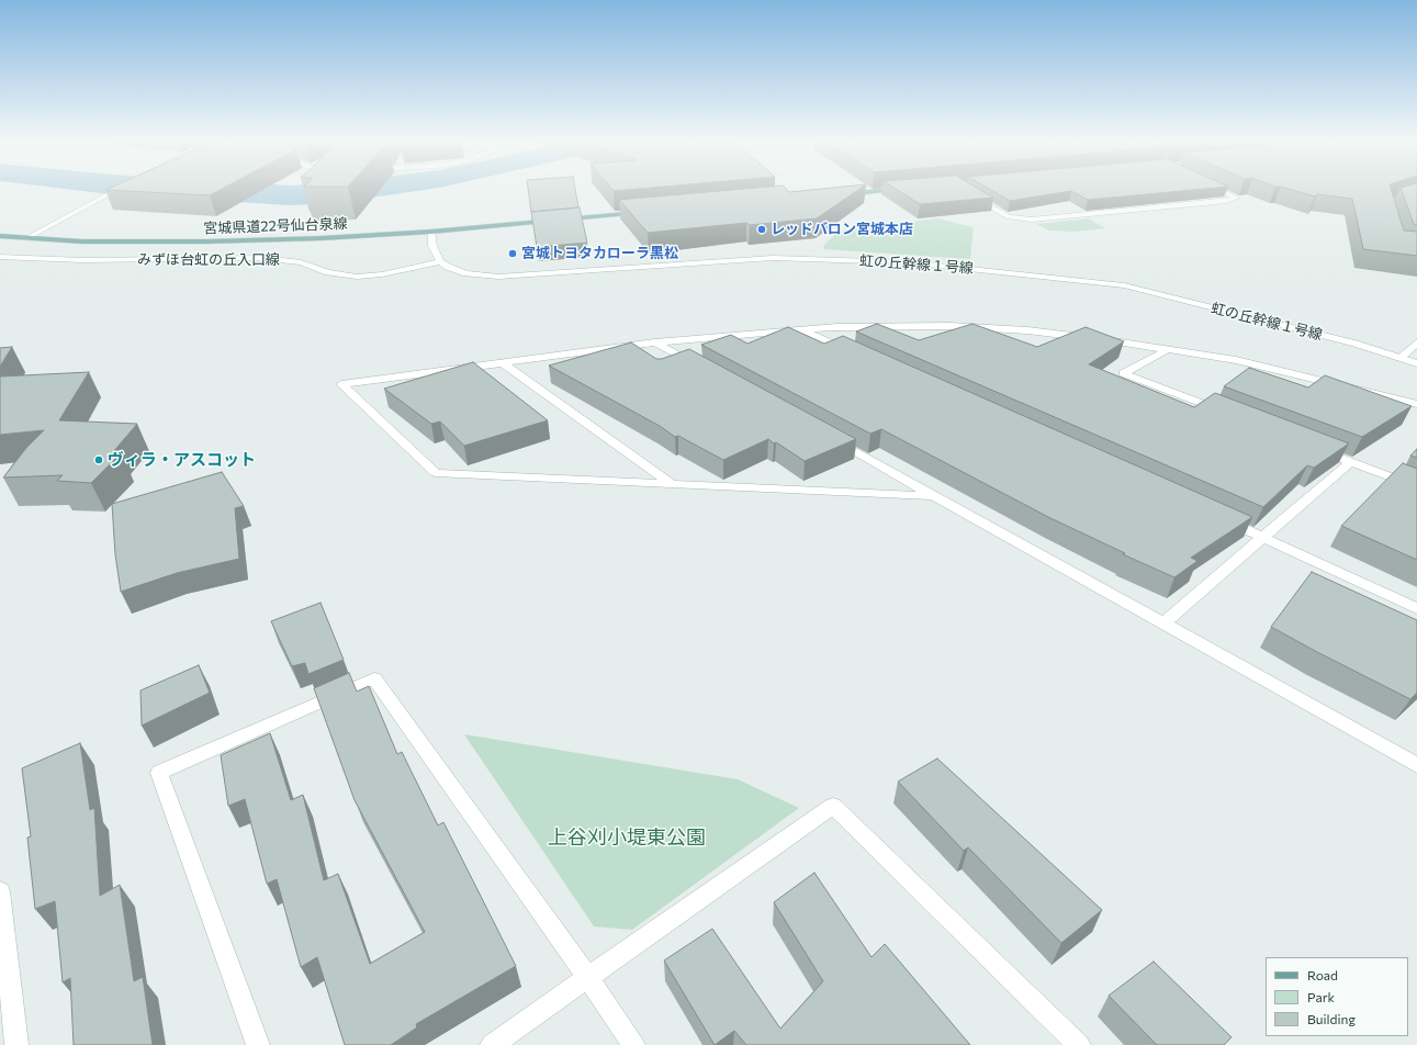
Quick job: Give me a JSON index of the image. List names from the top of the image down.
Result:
{
  "streets": {
    "main road": ["宮城県道22号仙台泉線"],
    "street": ["みずほ台虹の丘入口線", "虹の丘幹線１号線"]
  },
  "crossings": [
    ["みずほ台虹の丘入口線", "虹の丘幹線１号線"]
  ],
  "parks": ["上谷刈小堤東公園"],
  "places": ["レッドバロン宮城本店", "宮城トヨタカローラ黒松", "ヴィラ・アスコット"],
  "legend": ["Road", "Park", "Building"]
}
